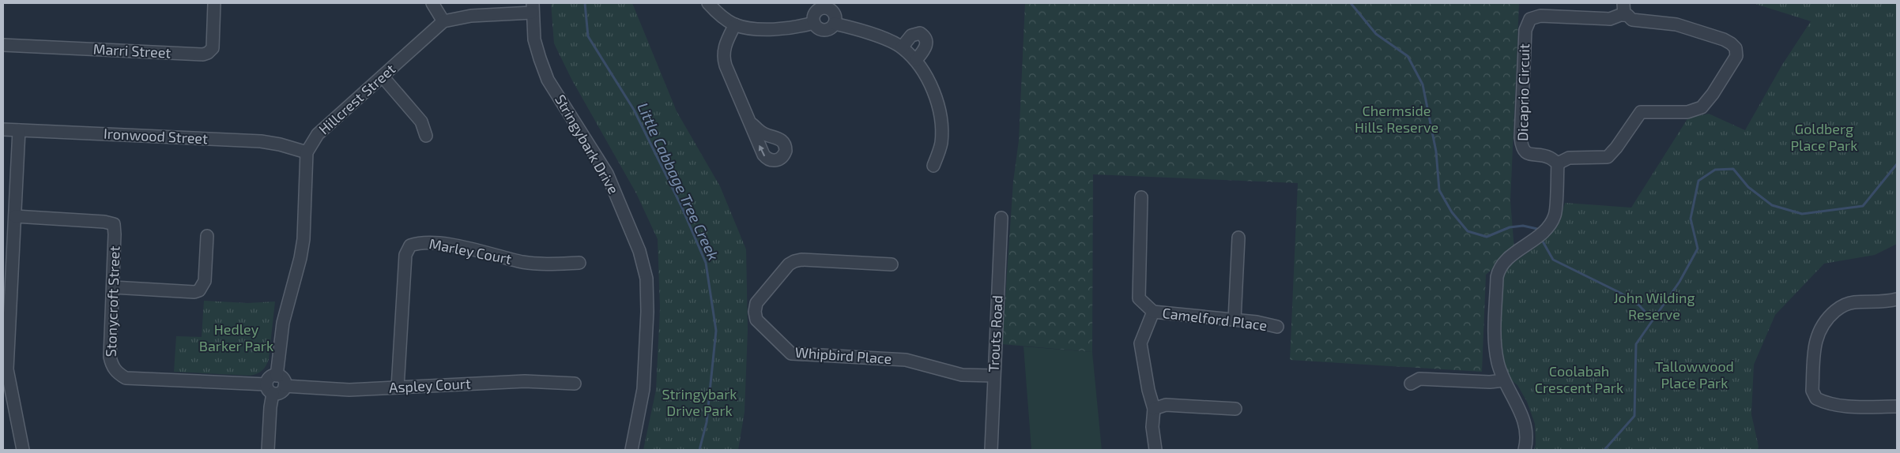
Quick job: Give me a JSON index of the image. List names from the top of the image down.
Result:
{
  "streets": {
    "street": [
      "Marri Street",
      "Dicaprio Circuit",
      "Hillcrest Street",
      "Ironwood Street",
      "Stringybark Drive",
      "Marley Court",
      "Stonycroft Street",
      "Camelford Place",
      "Trouts Road",
      "Whipbird Place",
      "Aspley Court"
    ]
  },
  "crossings": [
    ["Hillcrest Street", "Ironwood Street"],
    ["Hillcrest Street", "Stonycroft Street"],
    ["Hillcrest Street", "Aspley Court"],
    ["Marley Court", "Aspley Court"],
    ["Stonycroft Street", "Aspley Court"],
    ["Trouts Road", "Whipbird Place"]
  ],
  "water": ["Little Cabbage Tree Creek"],
  "parks": [
    "Chermside Hills Reserve",
    "Goldberg Place Park",
    "John Wilding Reserve",
    "Hedley Barker Park",
    "Tallowwood Place Park",
    "Coolabah Crescent Park",
    "Stringybark Drive Park"
  ]
}
